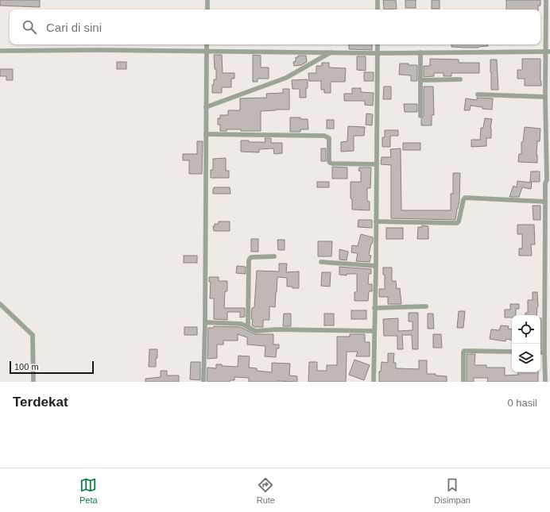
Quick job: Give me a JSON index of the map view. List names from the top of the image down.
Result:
{
  "scale_bar": "100 m",
  "page": {
    "search": "Cari di sini",
    "scale": "100 m",
    "heading": ["Terdekat", "0 hasil"],
    "nav": ["Peta", "Rute", "Disimpan"]
  }
}
